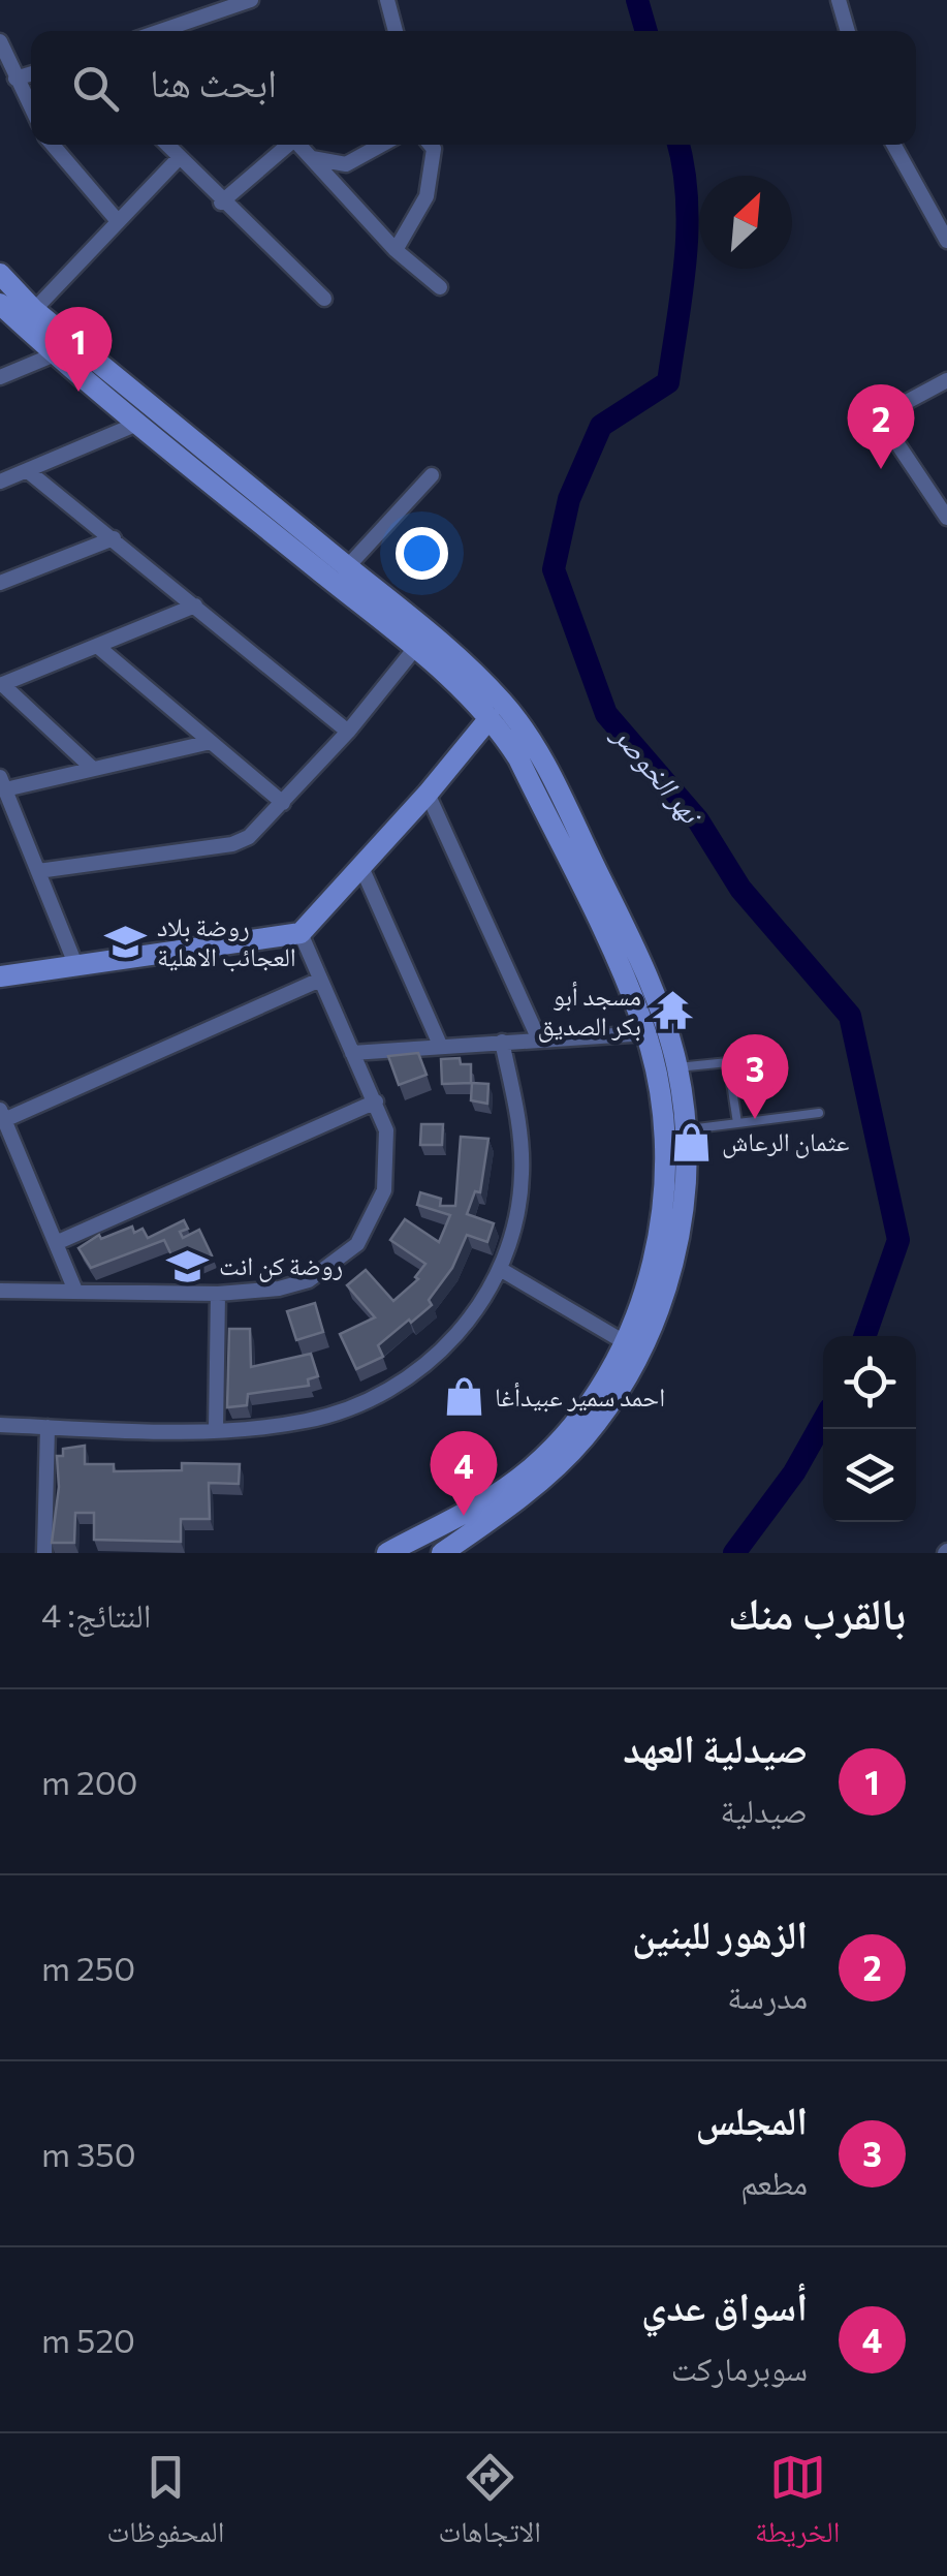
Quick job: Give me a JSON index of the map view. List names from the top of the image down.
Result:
{
  "water": ["نهر الخوصر"],
  "places": {
    "school or university": ["روضة بلاد العجائب الاهلية", "روضة كن انت"],
    "temple": ["مسجد أبو بكر الصديق"],
    "shop": ["عثمان الرعاش", "احمد سمير عبيدأغا"]
  },
  "north": "top right",
  "page": {
    "search": "ابحث هنا",
    "pins": [
      "1",
      "2",
      "3",
      "4"
    ],
    "heading": ["بالقرب منك", "النتائج: 4"],
    "list": [
      {
        "mark": "1",
        "name": "صيدلية العهد",
        "note": "صيدلية",
        "value": "200 m"
      },
      {
        "mark": "2",
        "name": "الزهور للبنين",
        "note": "مدرسة",
        "value": "250 m"
      },
      {
        "mark": "3",
        "name": "المجلس",
        "note": "مطعم",
        "value": "350 m"
      },
      {
        "mark": "4",
        "name": "أسواق عدي",
        "note": "سوبرماركت",
        "value": "520 m"
      }
    ],
    "nav": ["الخريطة", "الاتجاهات", "المحفوظات"]
  }
}
